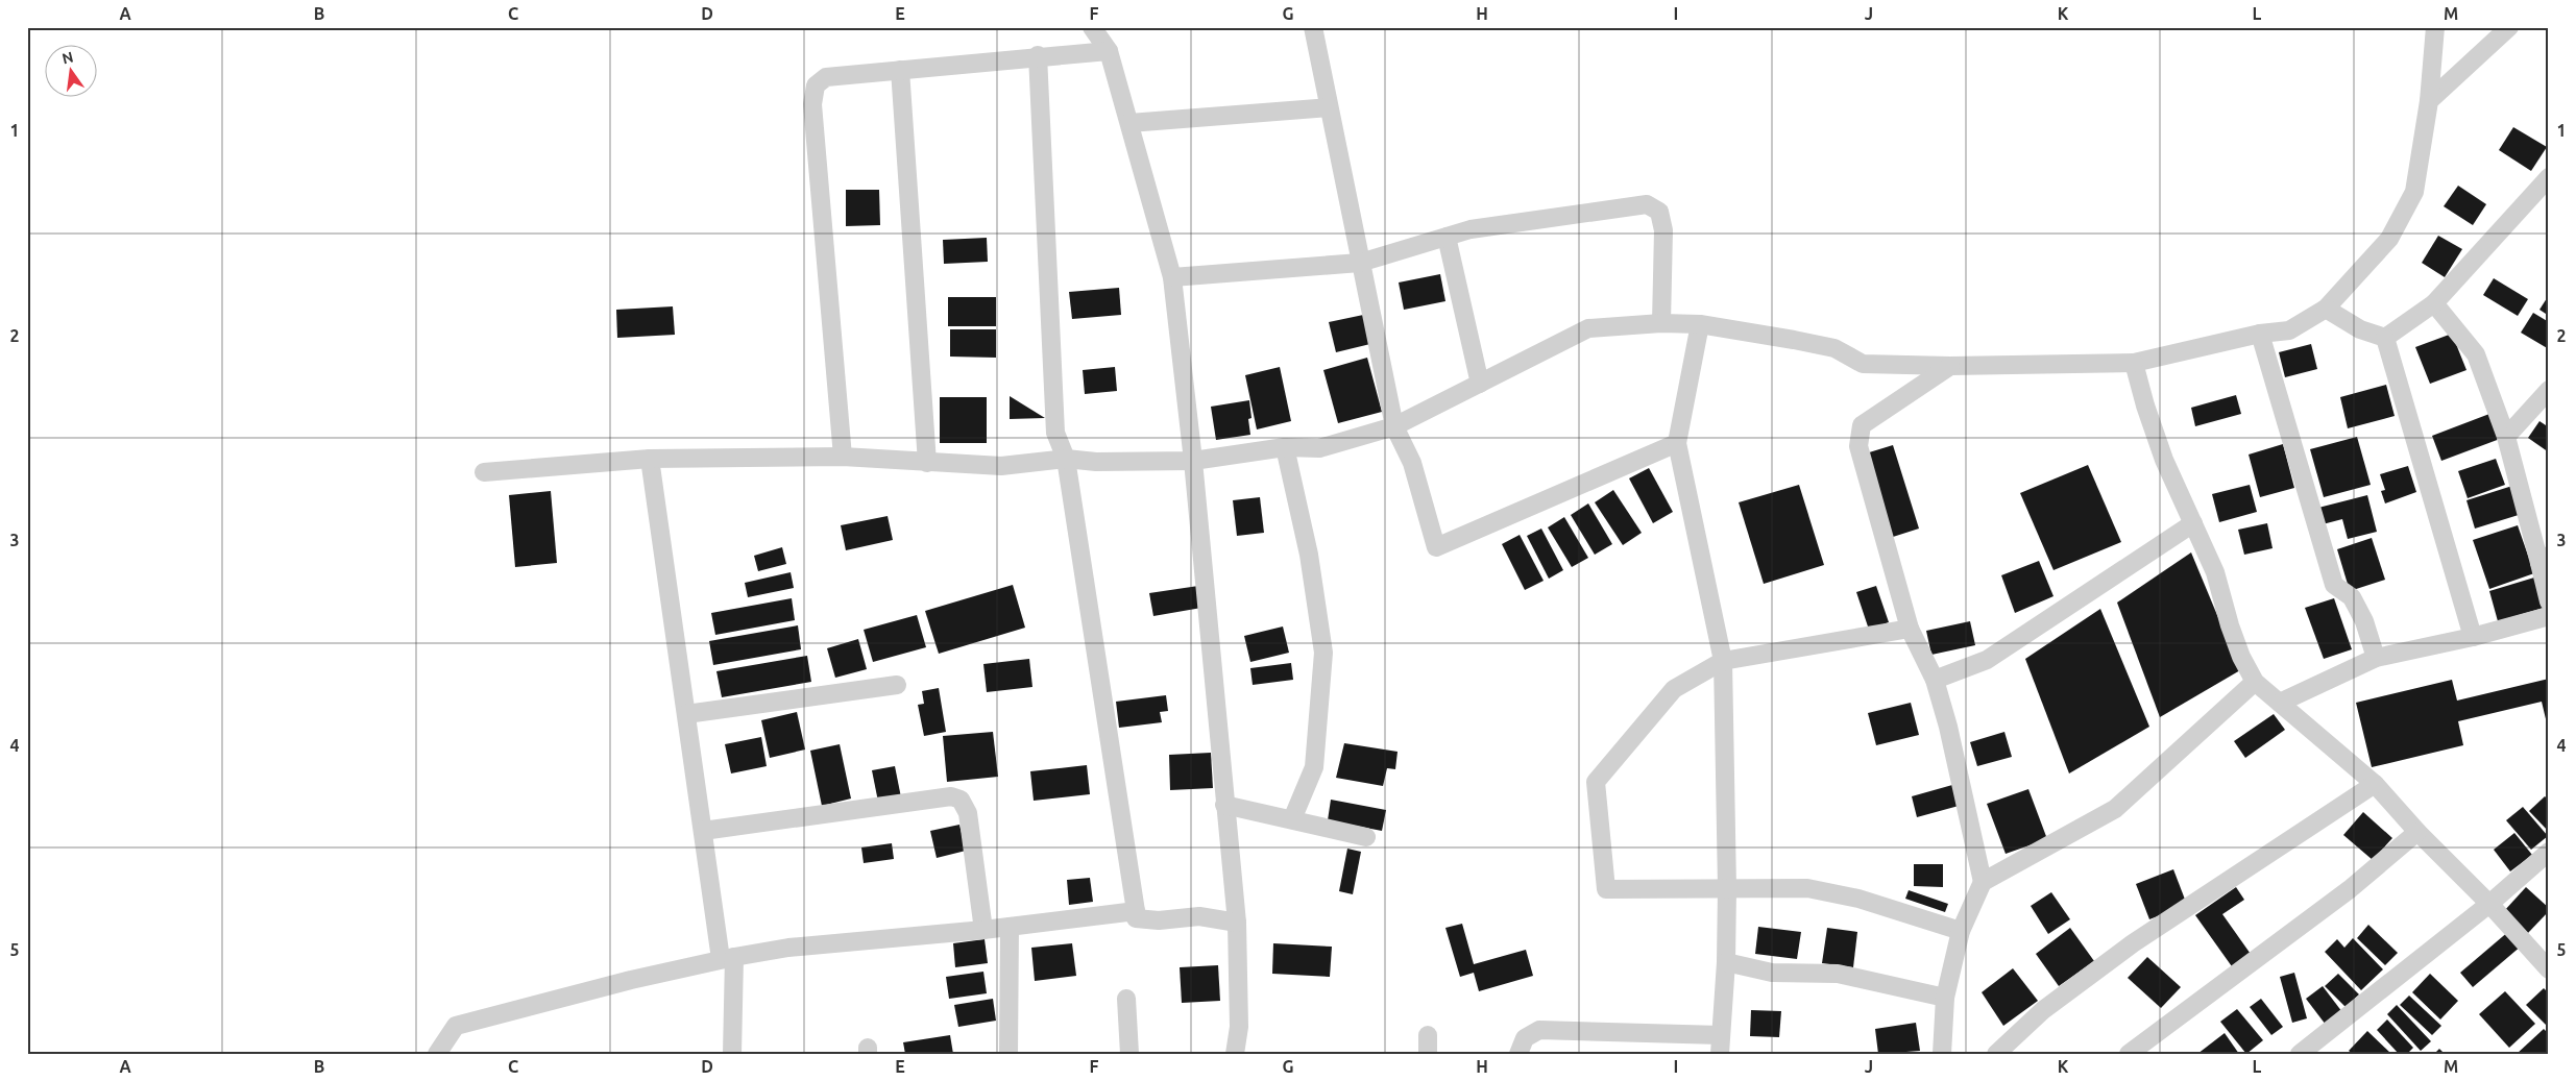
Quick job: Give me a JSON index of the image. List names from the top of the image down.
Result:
{
  "north": "top",
  "grid": {
    "columns": [
      "A",
      "B",
      "C",
      "D",
      "E",
      "F",
      "G",
      "H",
      "I",
      "J",
      "K",
      "L",
      "M"
    ],
    "rows": [
      "1",
      "2",
      "3",
      "4",
      "5"
    ]
  }
}
